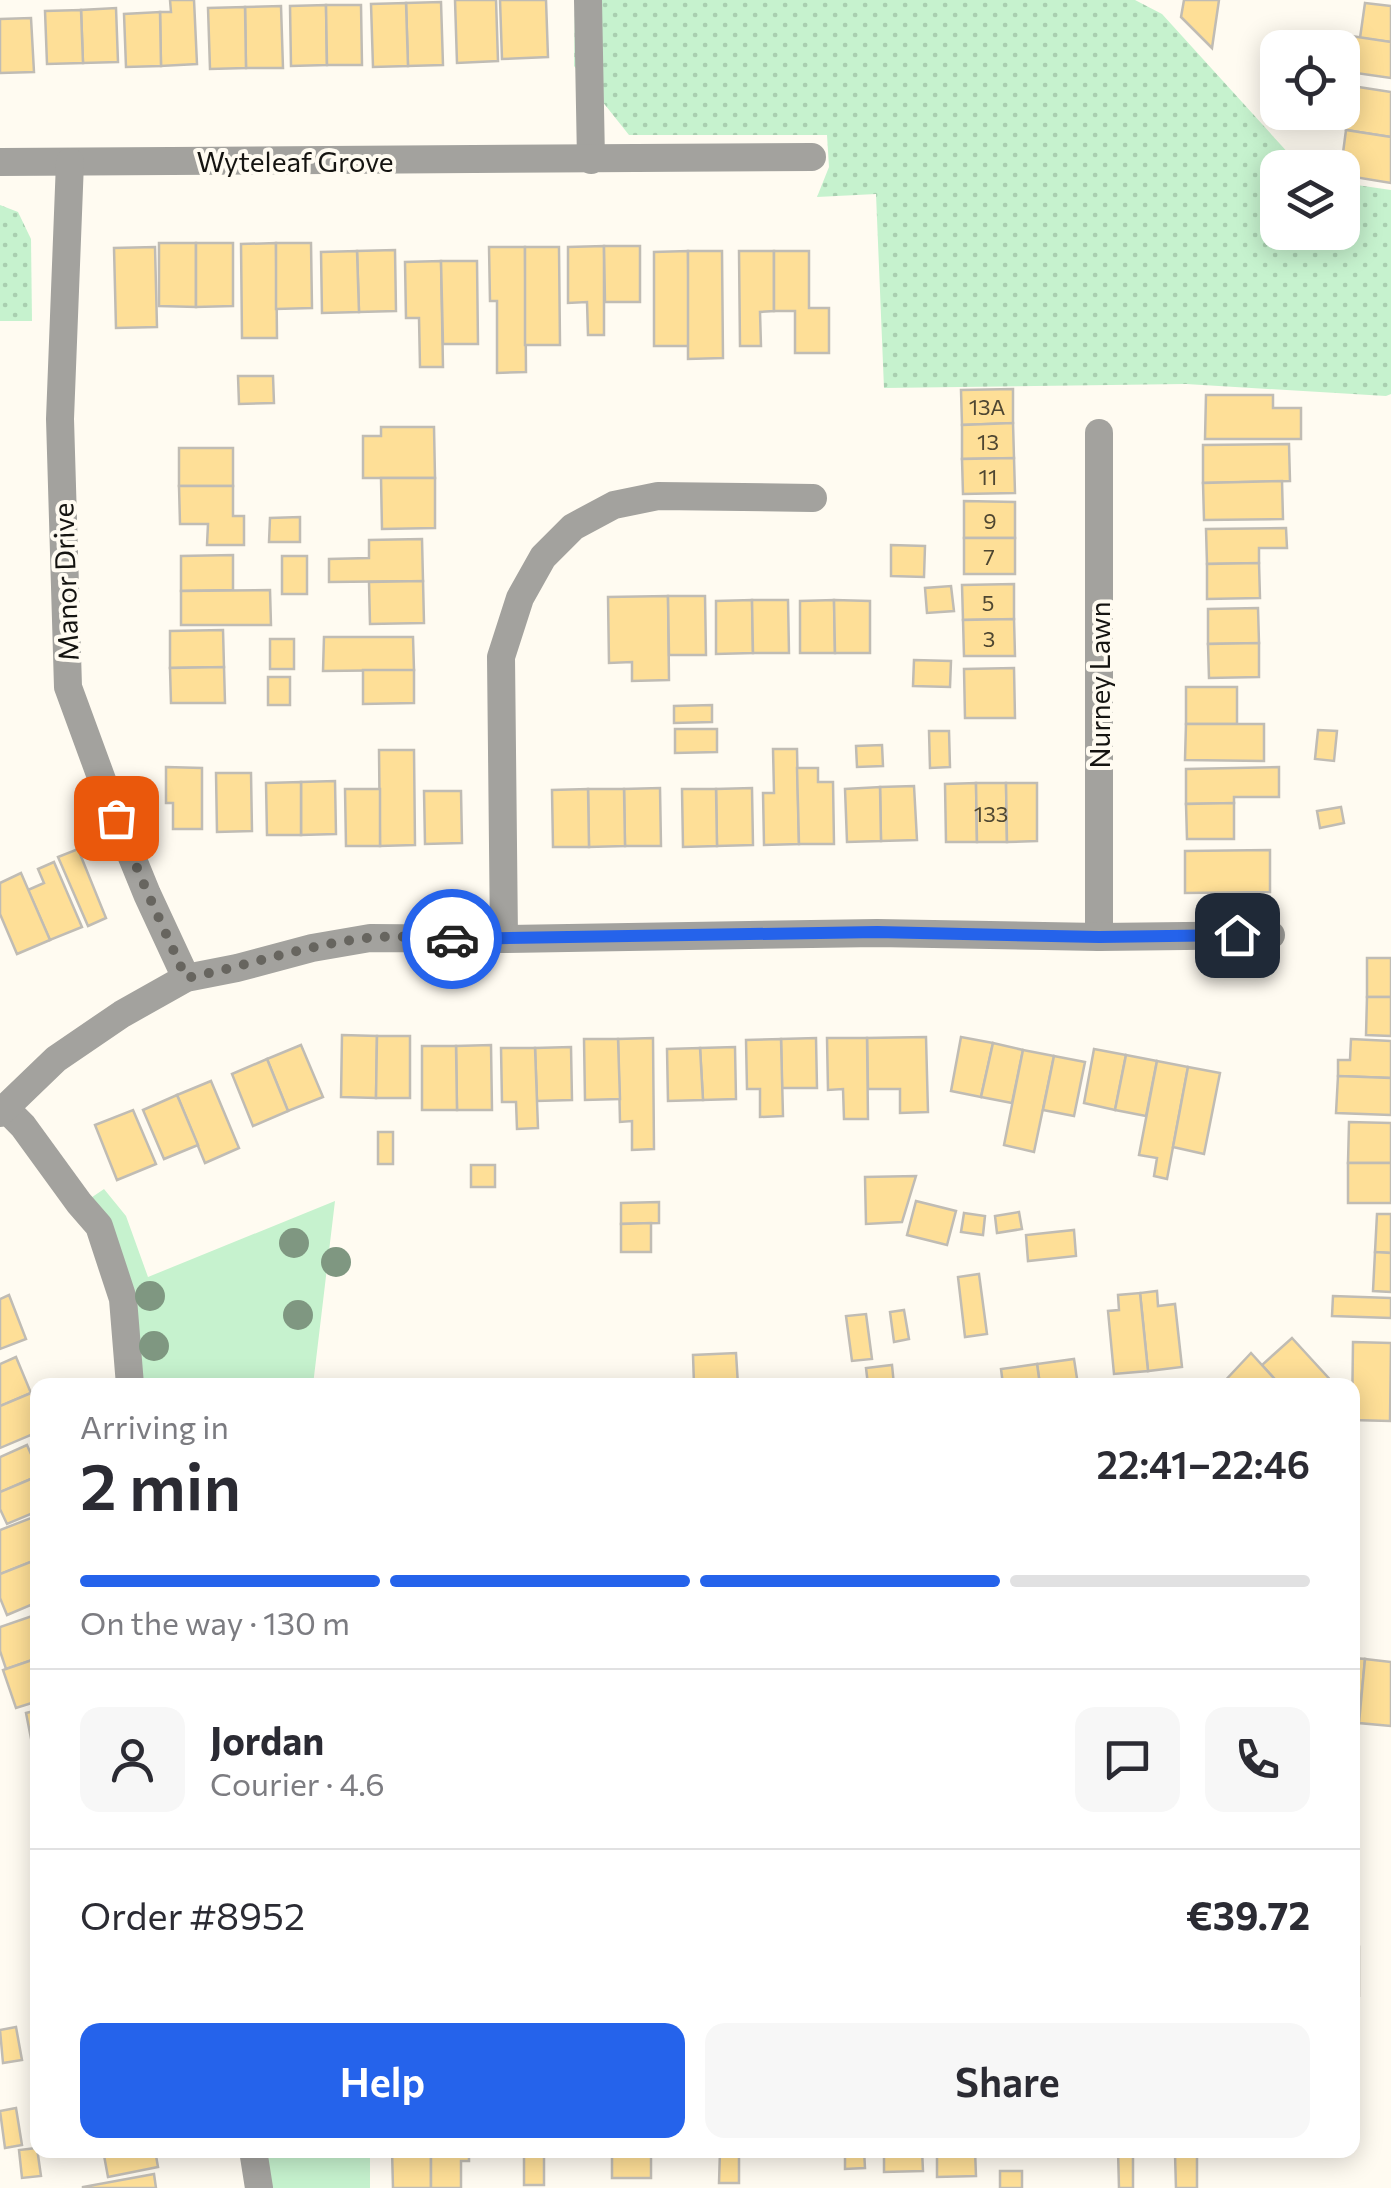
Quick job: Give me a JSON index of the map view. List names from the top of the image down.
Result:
{
  "streets": {
    "street": ["Wyteleaf Grove", "Manor Drive", "Nurney Lawn"]
  },
  "crossings": [
    ["Wyteleaf Grove", "Manor Drive"]
  ],
  "house_numbers": [
    "13A",
    "13",
    "11",
    "9",
    "7",
    "5",
    "3",
    "133"
  ],
  "page": {
    "heading": ["2 min", "Arriving in", "22:41–22:46"],
    "panel": [
      "Jordan",
      "Courier · 4.6",
      "Order #8952",
      "€39.72"
    ],
    "bar": "On the way · 130 m",
    "buttons": ["Help", "Share"]
  }
}
